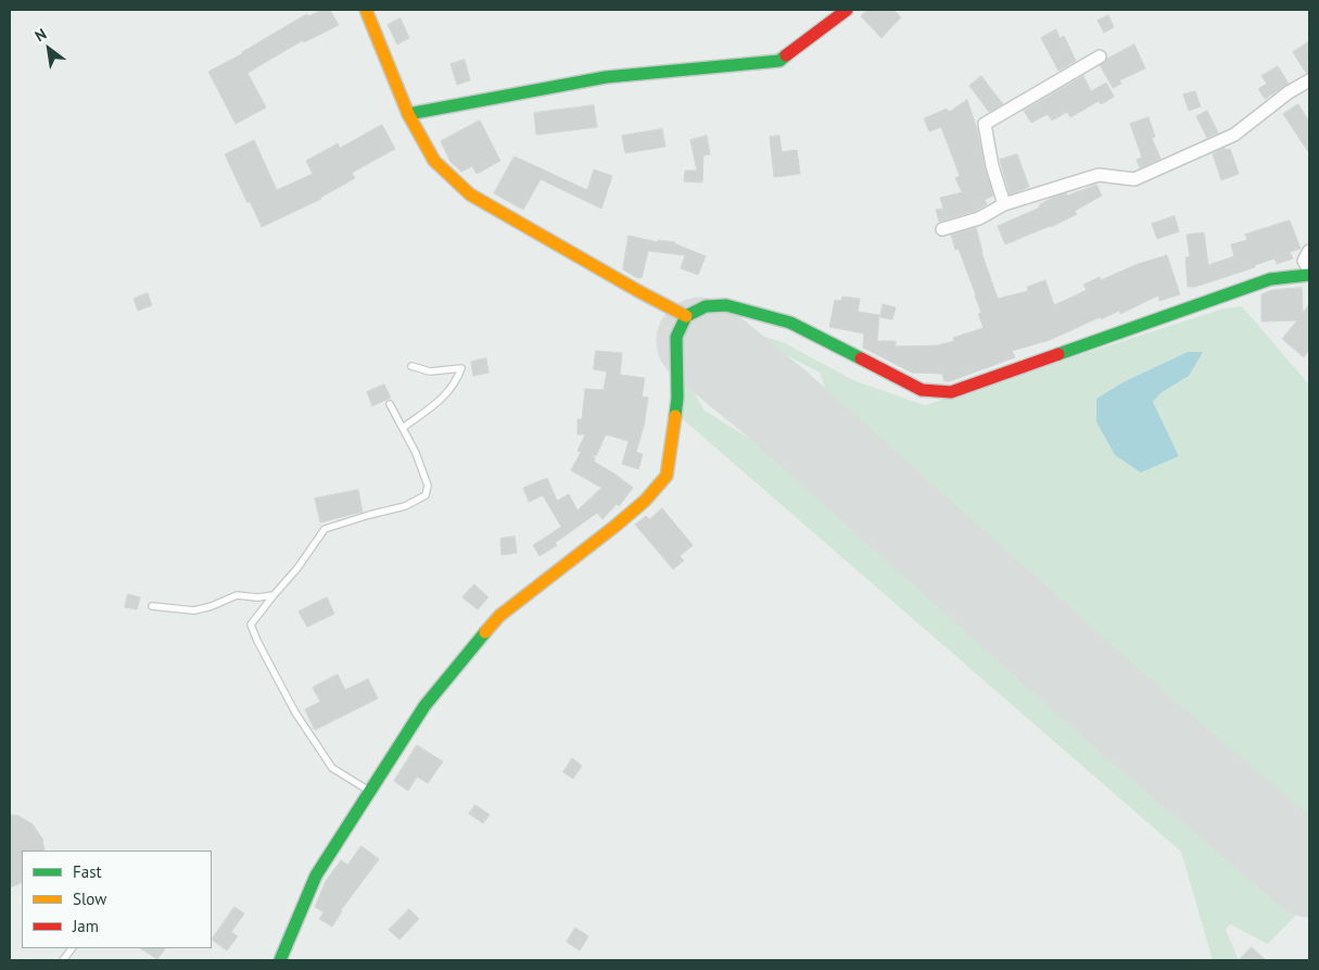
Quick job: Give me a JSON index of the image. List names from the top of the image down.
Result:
{
  "legend": ["Fast", "Slow", "Jam"],
  "north": "top left"
}
